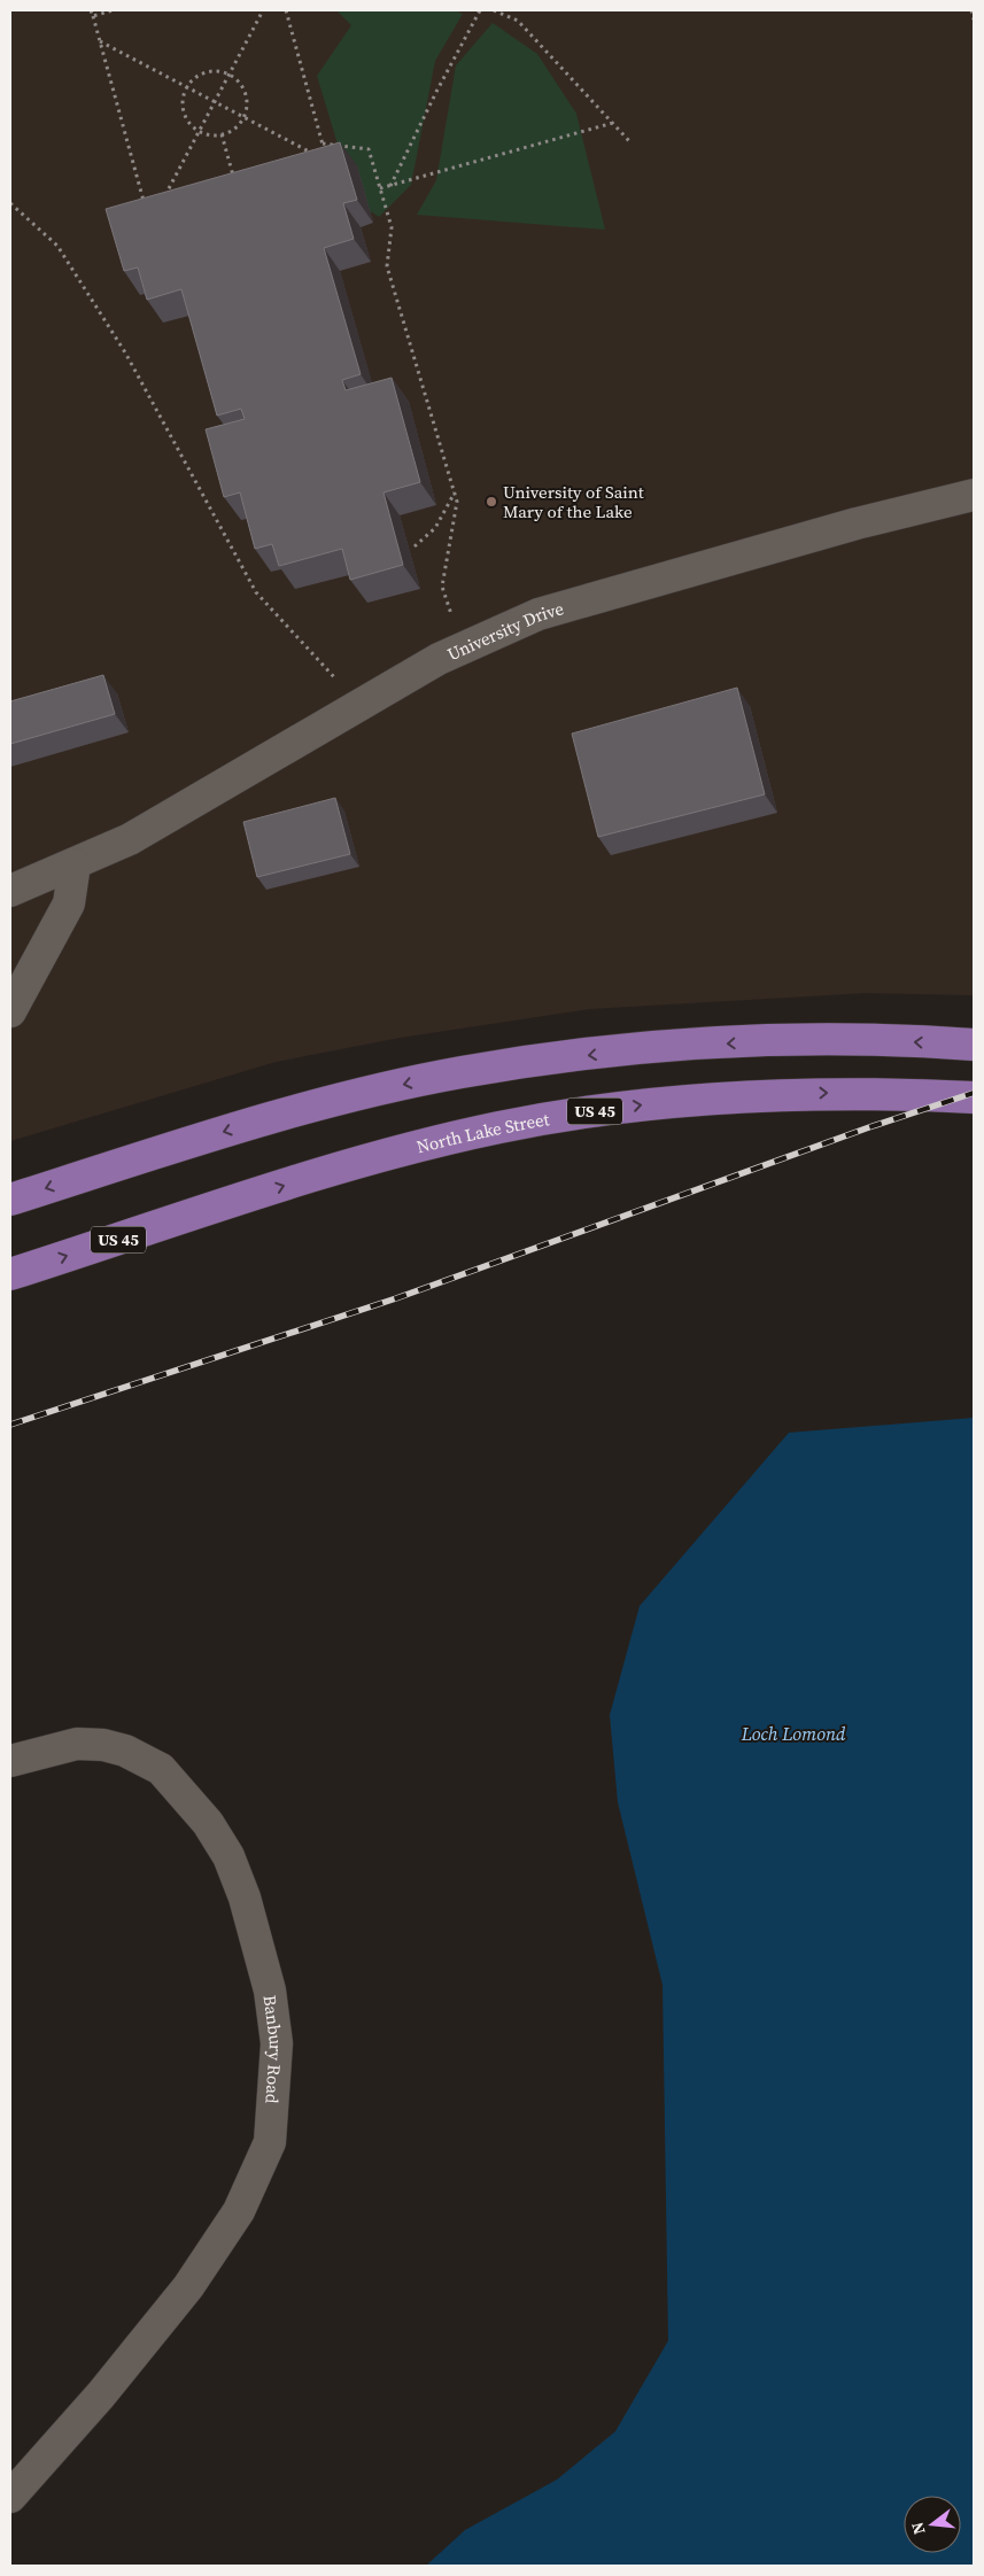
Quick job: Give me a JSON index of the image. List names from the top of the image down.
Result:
{
  "streets": {
    "main road": ["US 45", "North Lake Street"],
    "street": ["University Drive", "Banbury Road"]
  },
  "water": ["Loch Lomond"],
  "places": ["University of Saint Mary of the Lake"],
  "north": "left"
}
